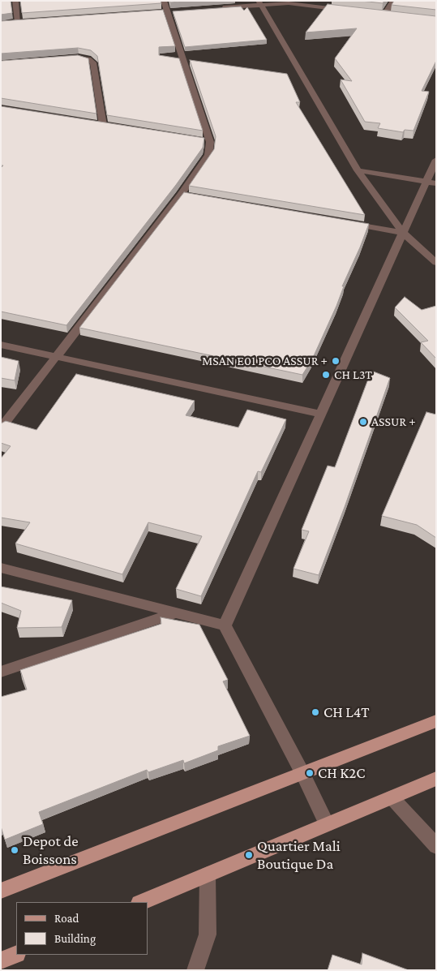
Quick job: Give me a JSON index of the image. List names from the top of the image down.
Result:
{
  "places": [
    "MSAN E01 PCO ASSUR +",
    "CH L3T",
    "ASSUR +",
    "CH L4T",
    "CH K2C",
    "Depot de Boissons",
    "Quartier Mali Boutique Da"
  ],
  "legend": ["Road", "Building"]
}
